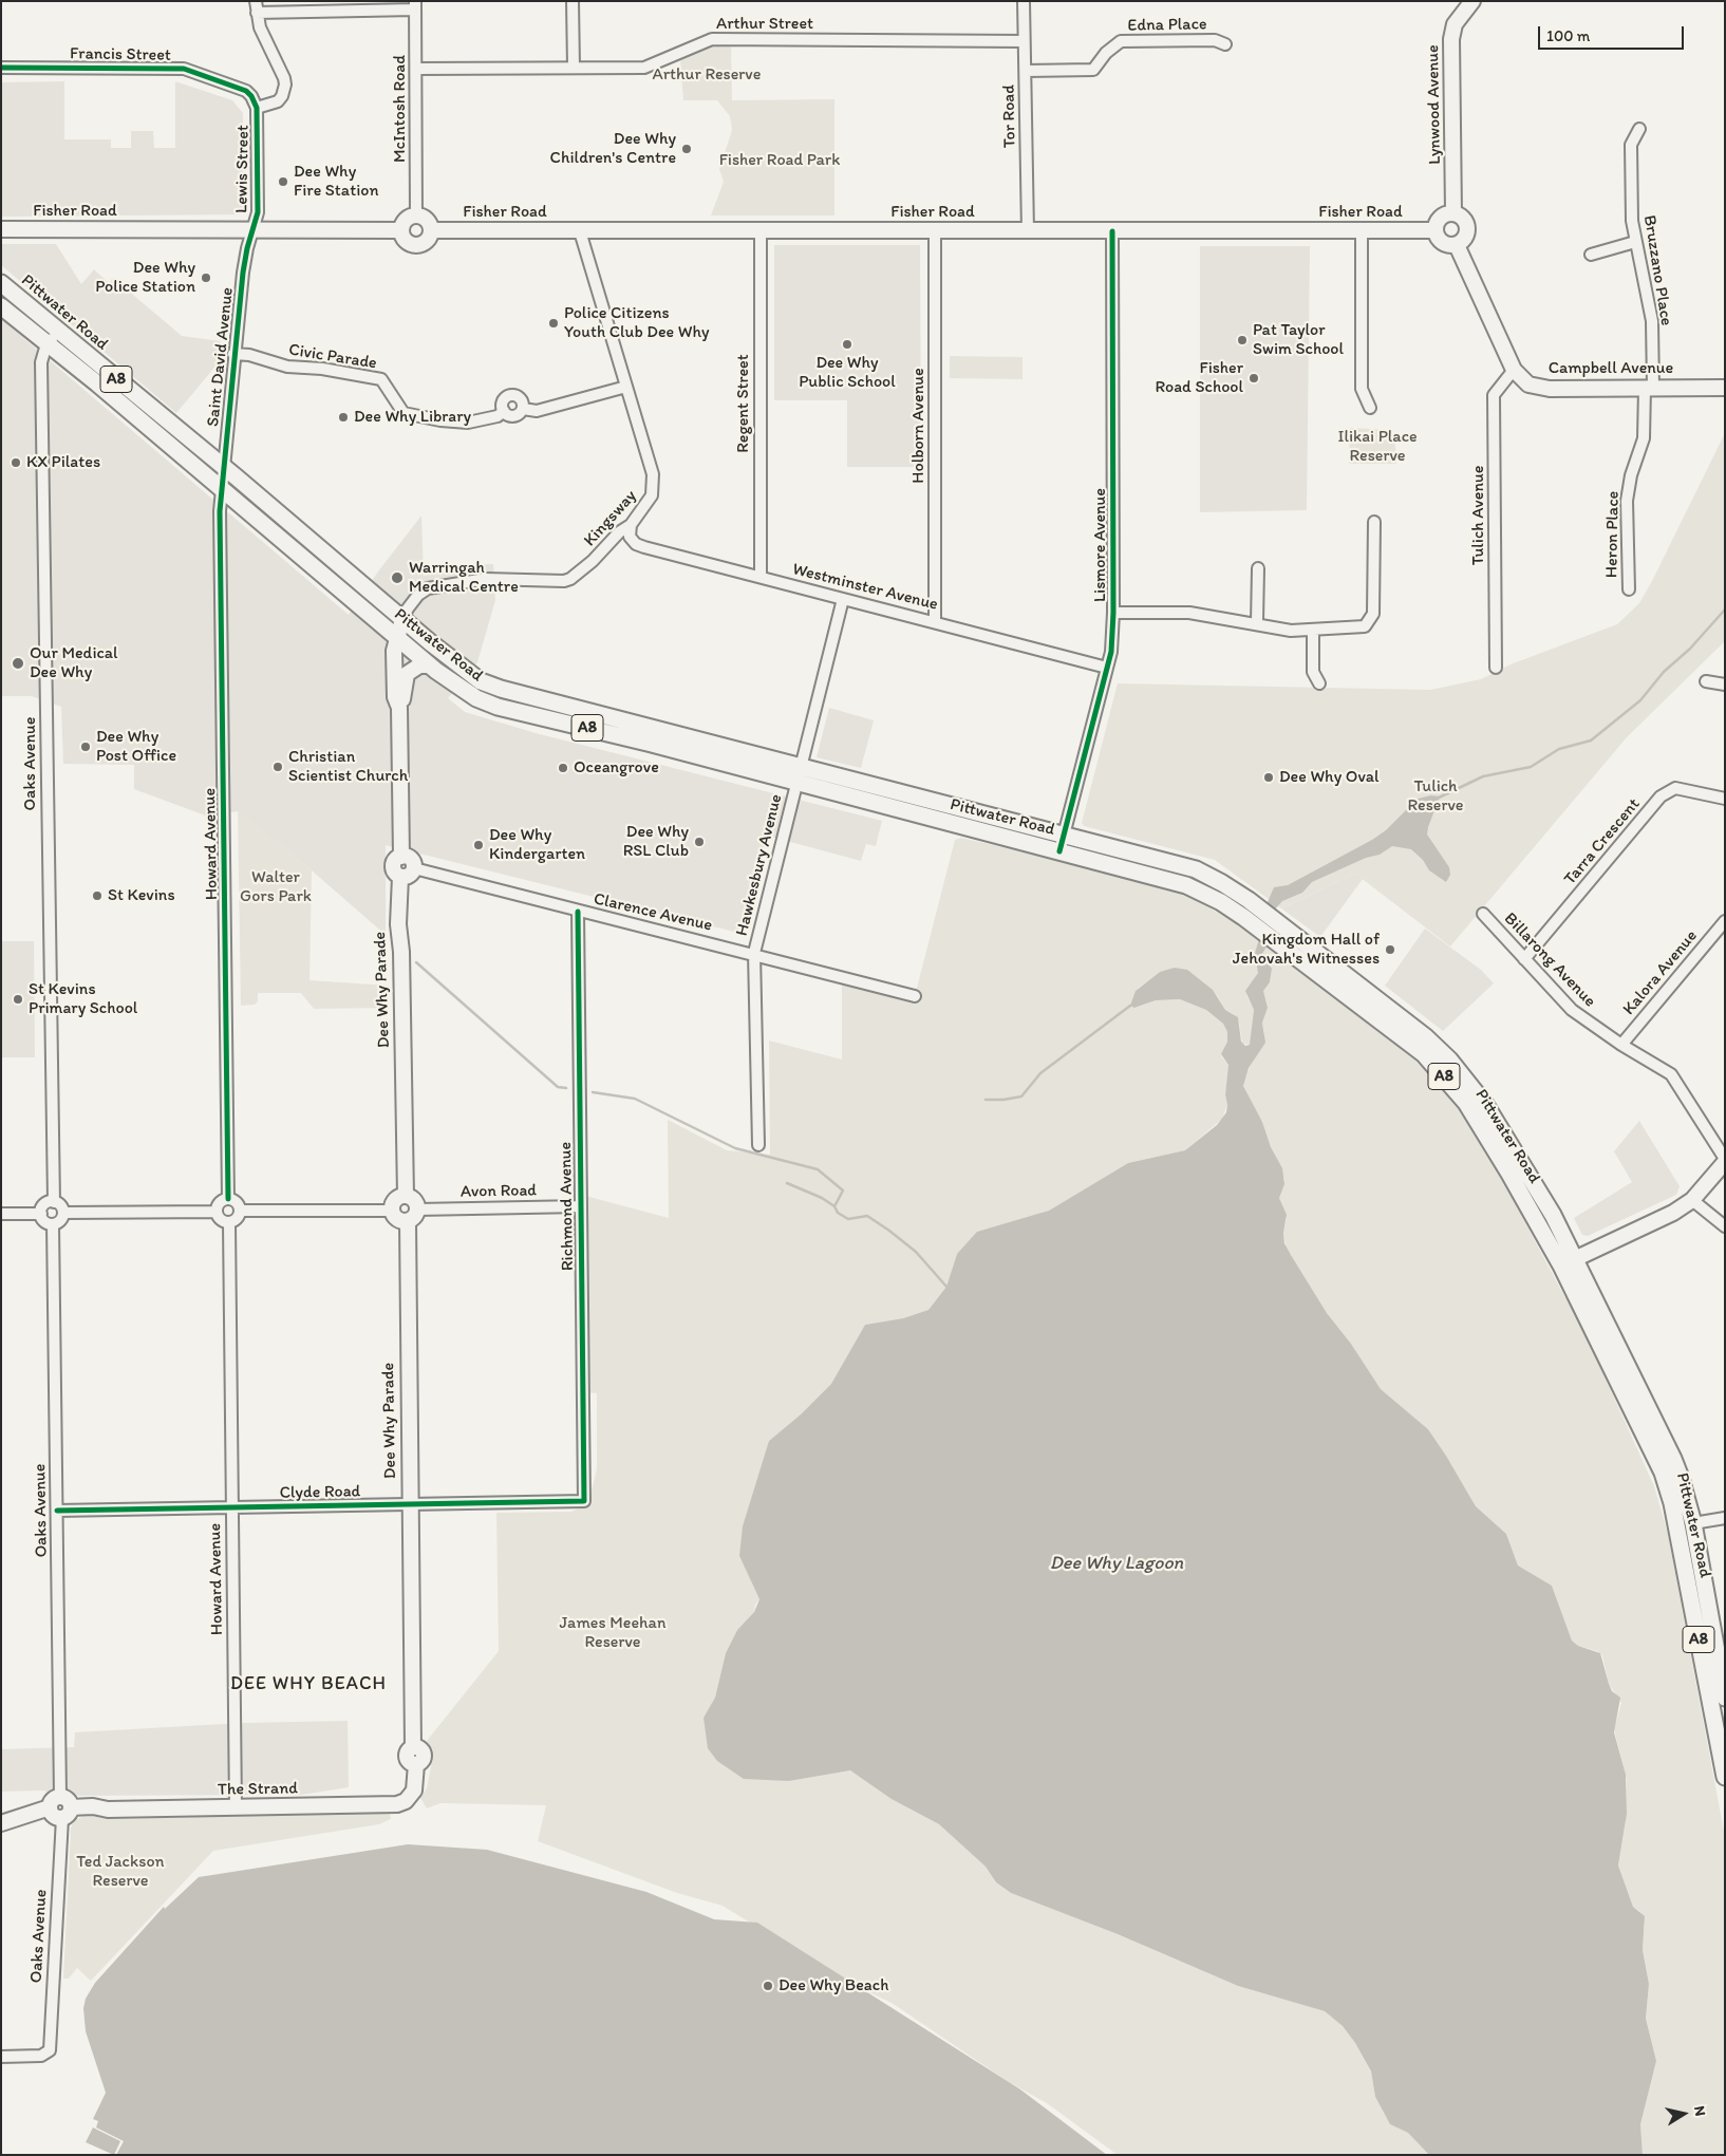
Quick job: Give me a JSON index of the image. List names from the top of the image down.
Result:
{
  "streets": {
    "highway": ["Pittwater Road", "A8"],
    "main road": [
      "Lynwood Avenue",
      "Fisher Road",
      "Campbell Avenue",
      "Dee Why Parade",
      "The Strand"
    ],
    "street": [
      "Arthur Street",
      "Edna Place",
      "Francis Street",
      "McIntosh Road",
      "Tor Road",
      "Lewis Street",
      "Bruzzano Place",
      "Saint David Avenue",
      "Civic Parade",
      "Regent Street",
      "Holborn Avenue",
      "Tulich Avenue",
      "Kingsway",
      "Heron Place",
      "Lismore Avenue",
      "Westminster Avenue",
      "Oaks Avenue",
      "Tarra Crescent",
      "Howard Avenue",
      "Hawkesbury Avenue",
      "Clarence Avenue",
      "Billarong Avenue",
      "Kalora Avenue",
      "Avon Road",
      "Richmond Avenue",
      "Clyde Road"
    ]
  },
  "crossings": [
    ["Arthur Street", "McIntosh Road"],
    ["Arthur Street", "Tor Road"],
    ["Edna Place", "Tor Road"],
    ["Francis Street", "Lewis Street"],
    ["Lynwood Avenue", "Fisher Road"],
    ["Lynwood Avenue", "Campbell Avenue"],
    ["McIntosh Road", "Fisher Road"],
    ["Tor Road", "Fisher Road"],
    ["Lewis Street", "Fisher Road"],
    ["Lewis Street", "Saint David Avenue"],
    ["Fisher Road", "Saint David Avenue"],
    ["Fisher Road", "Campbell Avenue"],
    ["Fisher Road", "Regent Street"],
    ["Fisher Road", "Holborn Avenue"],
    ["Fisher Road", "Kingsway"],
    ["Fisher Road", "Lismore Avenue"],
    ["Bruzzano Place", "Campbell Avenue"],
    ["Bruzzano Place", "Heron Place"],
    ["Pittwater Road", "Saint David Avenue"],
    ["Pittwater Road", "Kingsway"],
    ["Pittwater Road", "Lismore Avenue"],
    ["Pittwater Road", "Oaks Avenue"],
    ["Pittwater Road", "Howard Avenue"],
    ["Pittwater Road", "Hawkesbury Avenue"],
    ["Saint David Avenue", "Civic Parade"],
    ["Saint David Avenue", "Howard Avenue"],
    ["Campbell Avenue", "Tulich Avenue"],
    ["Campbell Avenue", "Heron Place"],
    ["Regent Street", "Westminster Avenue"],
    ["Holborn Avenue", "Westminster Avenue"],
    ["Kingsway", "Westminster Avenue"],
    ["Lismore Avenue", "Westminster Avenue"],
    ["Westminster Avenue", "Hawkesbury Avenue"],
    ["Oaks Avenue", "Clyde Road"],
    ["Oaks Avenue", "The Strand"],
    ["Tarra Crescent", "Billarong Avenue"],
    ["Howard Avenue", "Clyde Road"],
    ["Howard Avenue", "The Strand"],
    ["Hawkesbury Avenue", "Clarence Avenue"],
    ["Clarence Avenue", "Dee Why Parade"],
    ["Clarence Avenue", "Richmond Avenue"],
    ["Billarong Avenue", "Kalora Avenue"],
    ["Dee Why Parade", "Avon Road"],
    ["Dee Why Parade", "Clyde Road"],
    ["Dee Why Parade", "The Strand"],
    ["Avon Road", "Richmond Avenue"],
    ["Richmond Avenue", "Clyde Road"]
  ],
  "districts": ["DEE WHY BEACH"],
  "water": ["Dee Why Lagoon"],
  "parks": [
    "Arthur Reserve",
    "Fisher Road Park",
    "Ilikai Place Reserve",
    "Tulich Reserve",
    "Walter Gors Park",
    "James Meehan Reserve",
    "Ted Jackson Reserve"
  ],
  "places": [
    "Dee Why Children's Centre",
    "Dee Why Fire Station",
    "Dee Why Police Station",
    "Police Citizens Youth Club Dee Why",
    "Pat Taylor Swim School",
    "Dee Why Public School",
    "Fisher Road School",
    "Dee Why Library",
    "KX Pilates",
    "Warringah Medical Centre",
    "Our Medical Dee Why",
    "Dee Why Post Office",
    "Christian Scientist Church",
    "Oceangrove",
    "Dee Why Oval",
    "Dee Why RSL Club",
    "Dee Why Kindergarten",
    "St Kevins",
    "Kingdom Hall of Jehovah's Witnesses",
    "St Kevins Primary School",
    "Dee Why Beach"
  ],
  "scale_bar": "100 m",
  "north": "right"
}
